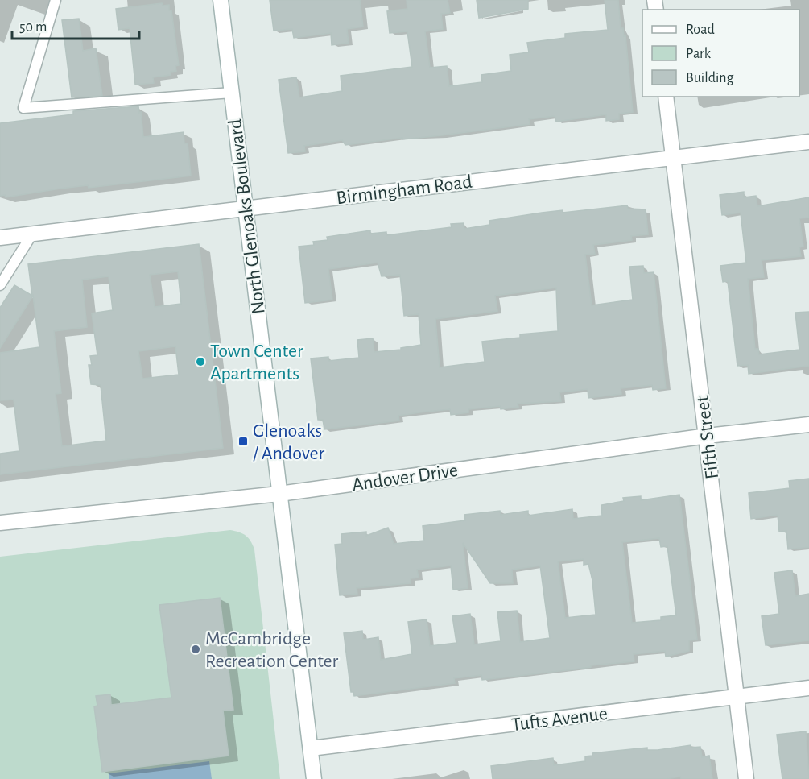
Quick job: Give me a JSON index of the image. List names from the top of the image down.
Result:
{
  "streets": {
    "street": [
      "Birmingham Road",
      "North Glenoaks Boulevard",
      "Fifth Street",
      "Andover Drive",
      "Tufts Avenue"
    ]
  },
  "crossings": [
    ["Birmingham Road", "North Glenoaks Boulevard"],
    ["Birmingham Road", "Fifth Street"],
    ["North Glenoaks Boulevard", "Andover Drive"],
    ["North Glenoaks Boulevard", "Tufts Avenue"],
    ["Fifth Street", "Andover Drive"],
    ["Fifth Street", "Tufts Avenue"]
  ],
  "places": {
    "other": ["Town Center Apartments", "McCambridge Recreation Center"],
    "transit": ["Glenoaks / Andover"]
  },
  "legend": ["Road", "Park", "Building"],
  "scale_bar": "50 m"
}
